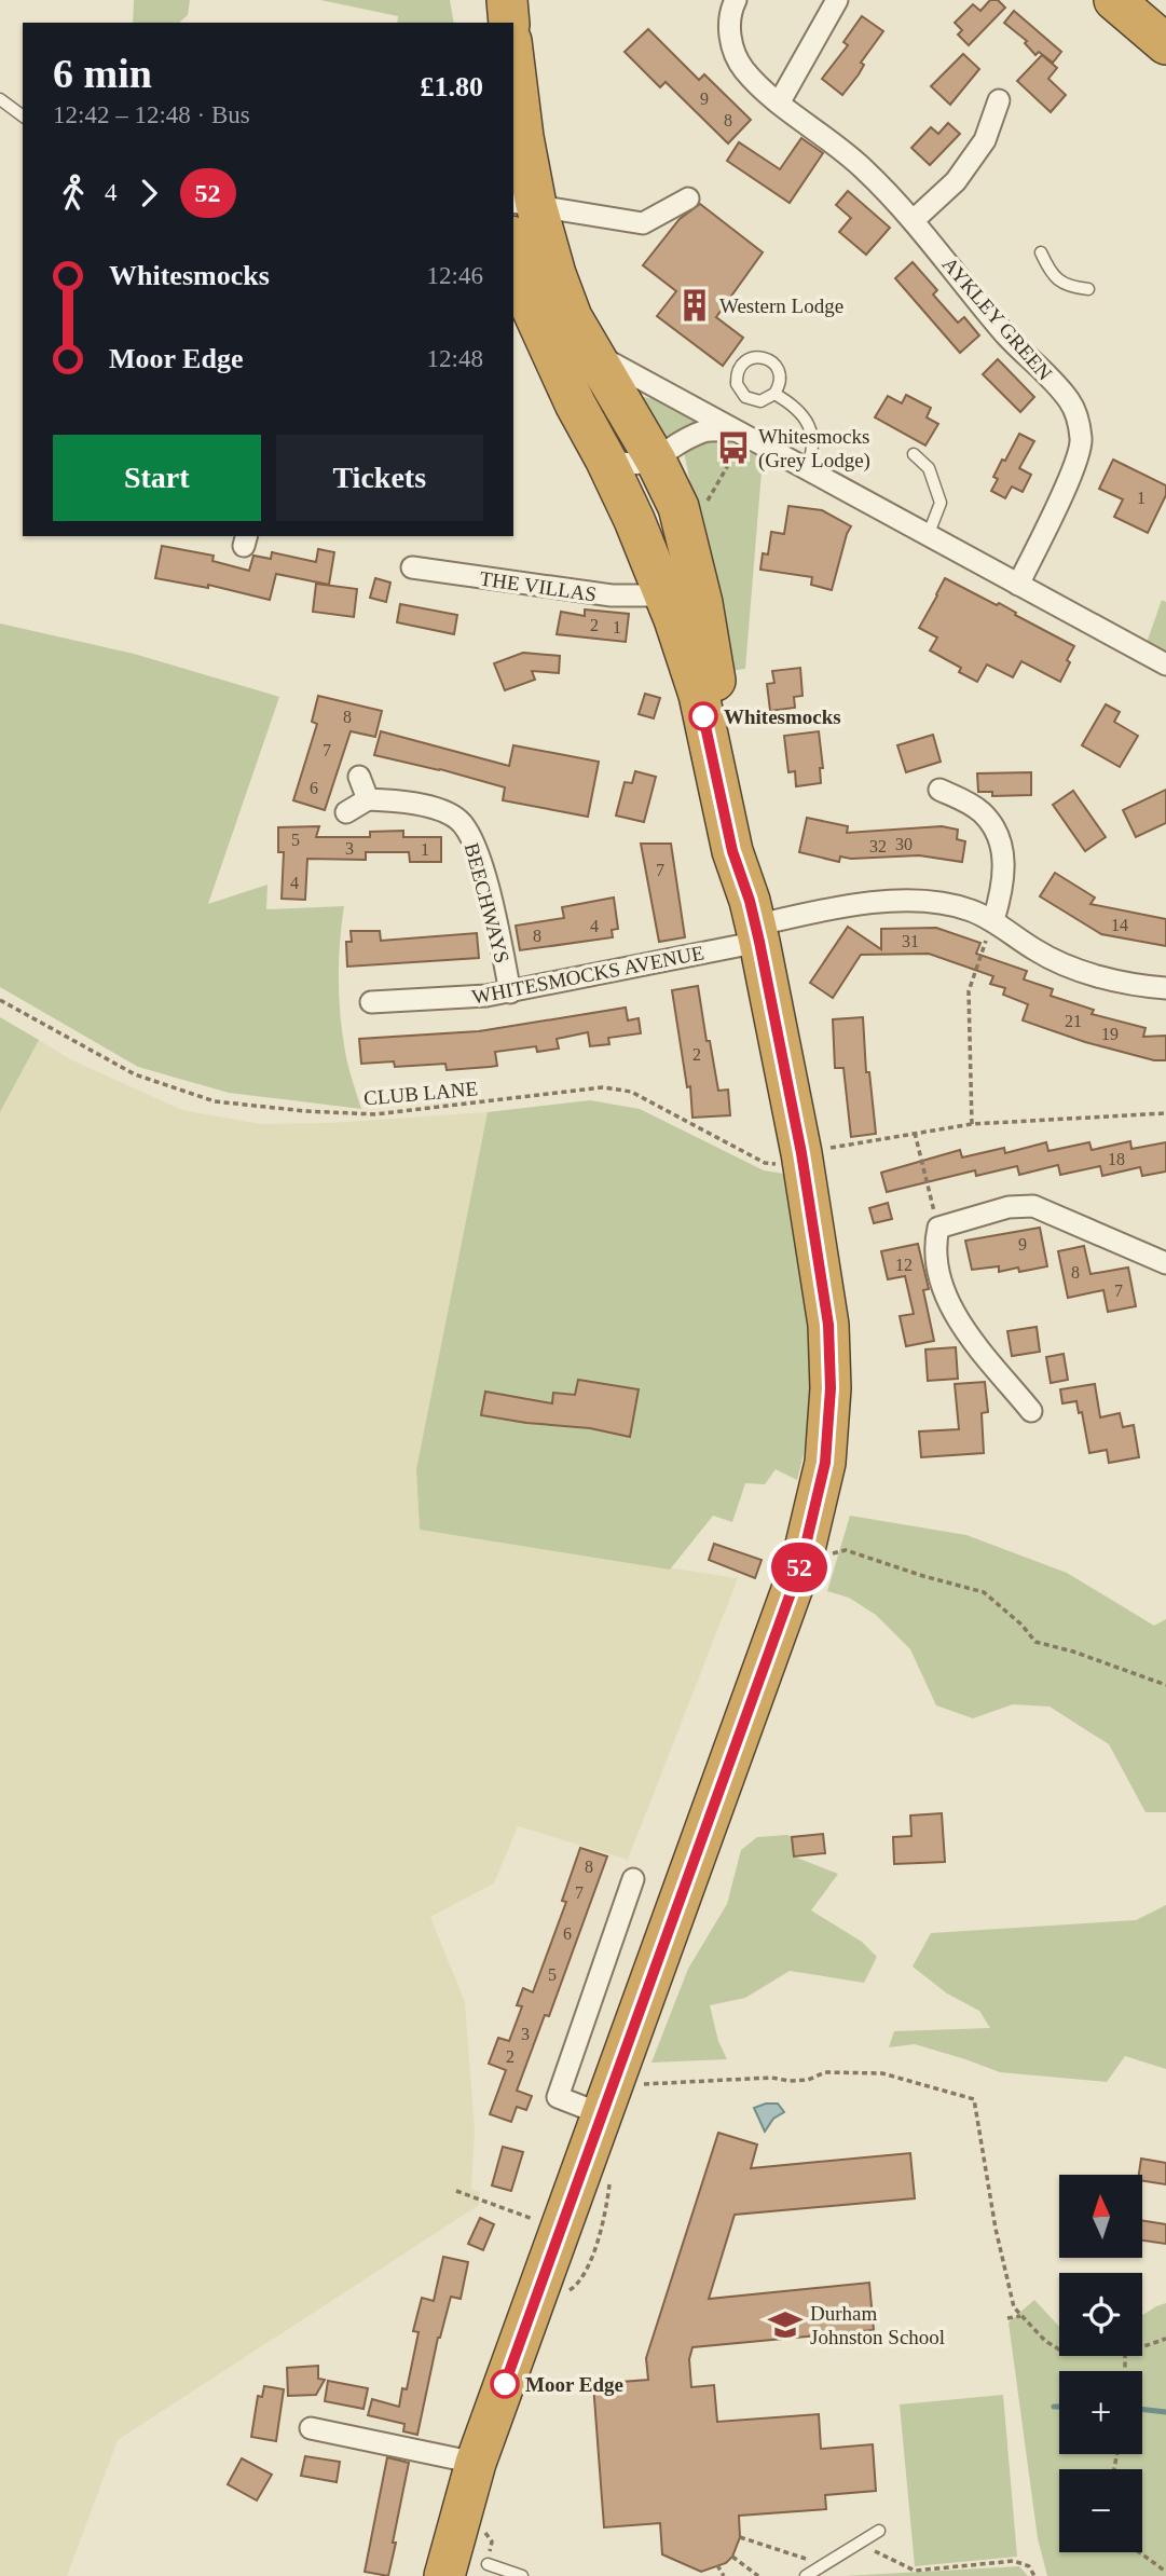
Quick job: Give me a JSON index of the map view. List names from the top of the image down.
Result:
{
  "streets": {
    "street": [
      "AYKLEY GREEN",
      "THE VILLAS",
      "BEECHWAYS",
      "WHITESMOCKS AVENUE"
    ],
    "path": ["CLUB LANE"]
  },
  "crossings": [
    ["BEECHWAYS", "WHITESMOCKS AVENUE"]
  ],
  "places": {
    "building": ["Western Lodge"],
    "bus stop": ["Whitesmocks (Grey Lodge)"],
    "other": ["Whitesmocks", "Moor Edge"],
    "school or university": ["Durham Johnston School"]
  },
  "lines": ["bus line 52"],
  "house_numbers": [
    "9",
    "8",
    "1",
    "2",
    "1",
    "8",
    "7",
    "6",
    "5",
    "30",
    "32",
    "3",
    "1",
    "7",
    "4",
    "14",
    "4",
    "8",
    "31",
    "21",
    "19",
    "2",
    "18",
    "9",
    "12",
    "8",
    "7",
    "8",
    "7",
    "6",
    "5",
    "3",
    "2"
  ],
  "north": "top",
  "page": {
    "on_map": "52",
    "heading": ["6 min", "12:42 – 12:48 · Bus", "£1.80"],
    "legs": ["4", "52"],
    "list": [
      {
        "name": "Whitesmocks",
        "value": "12:46"
      },
      {
        "name": "Moor Edge",
        "value": "12:48"
      }
    ],
    "buttons": ["Start", "Tickets"],
    "map_buttons": ["+", "−"]
  }
}
